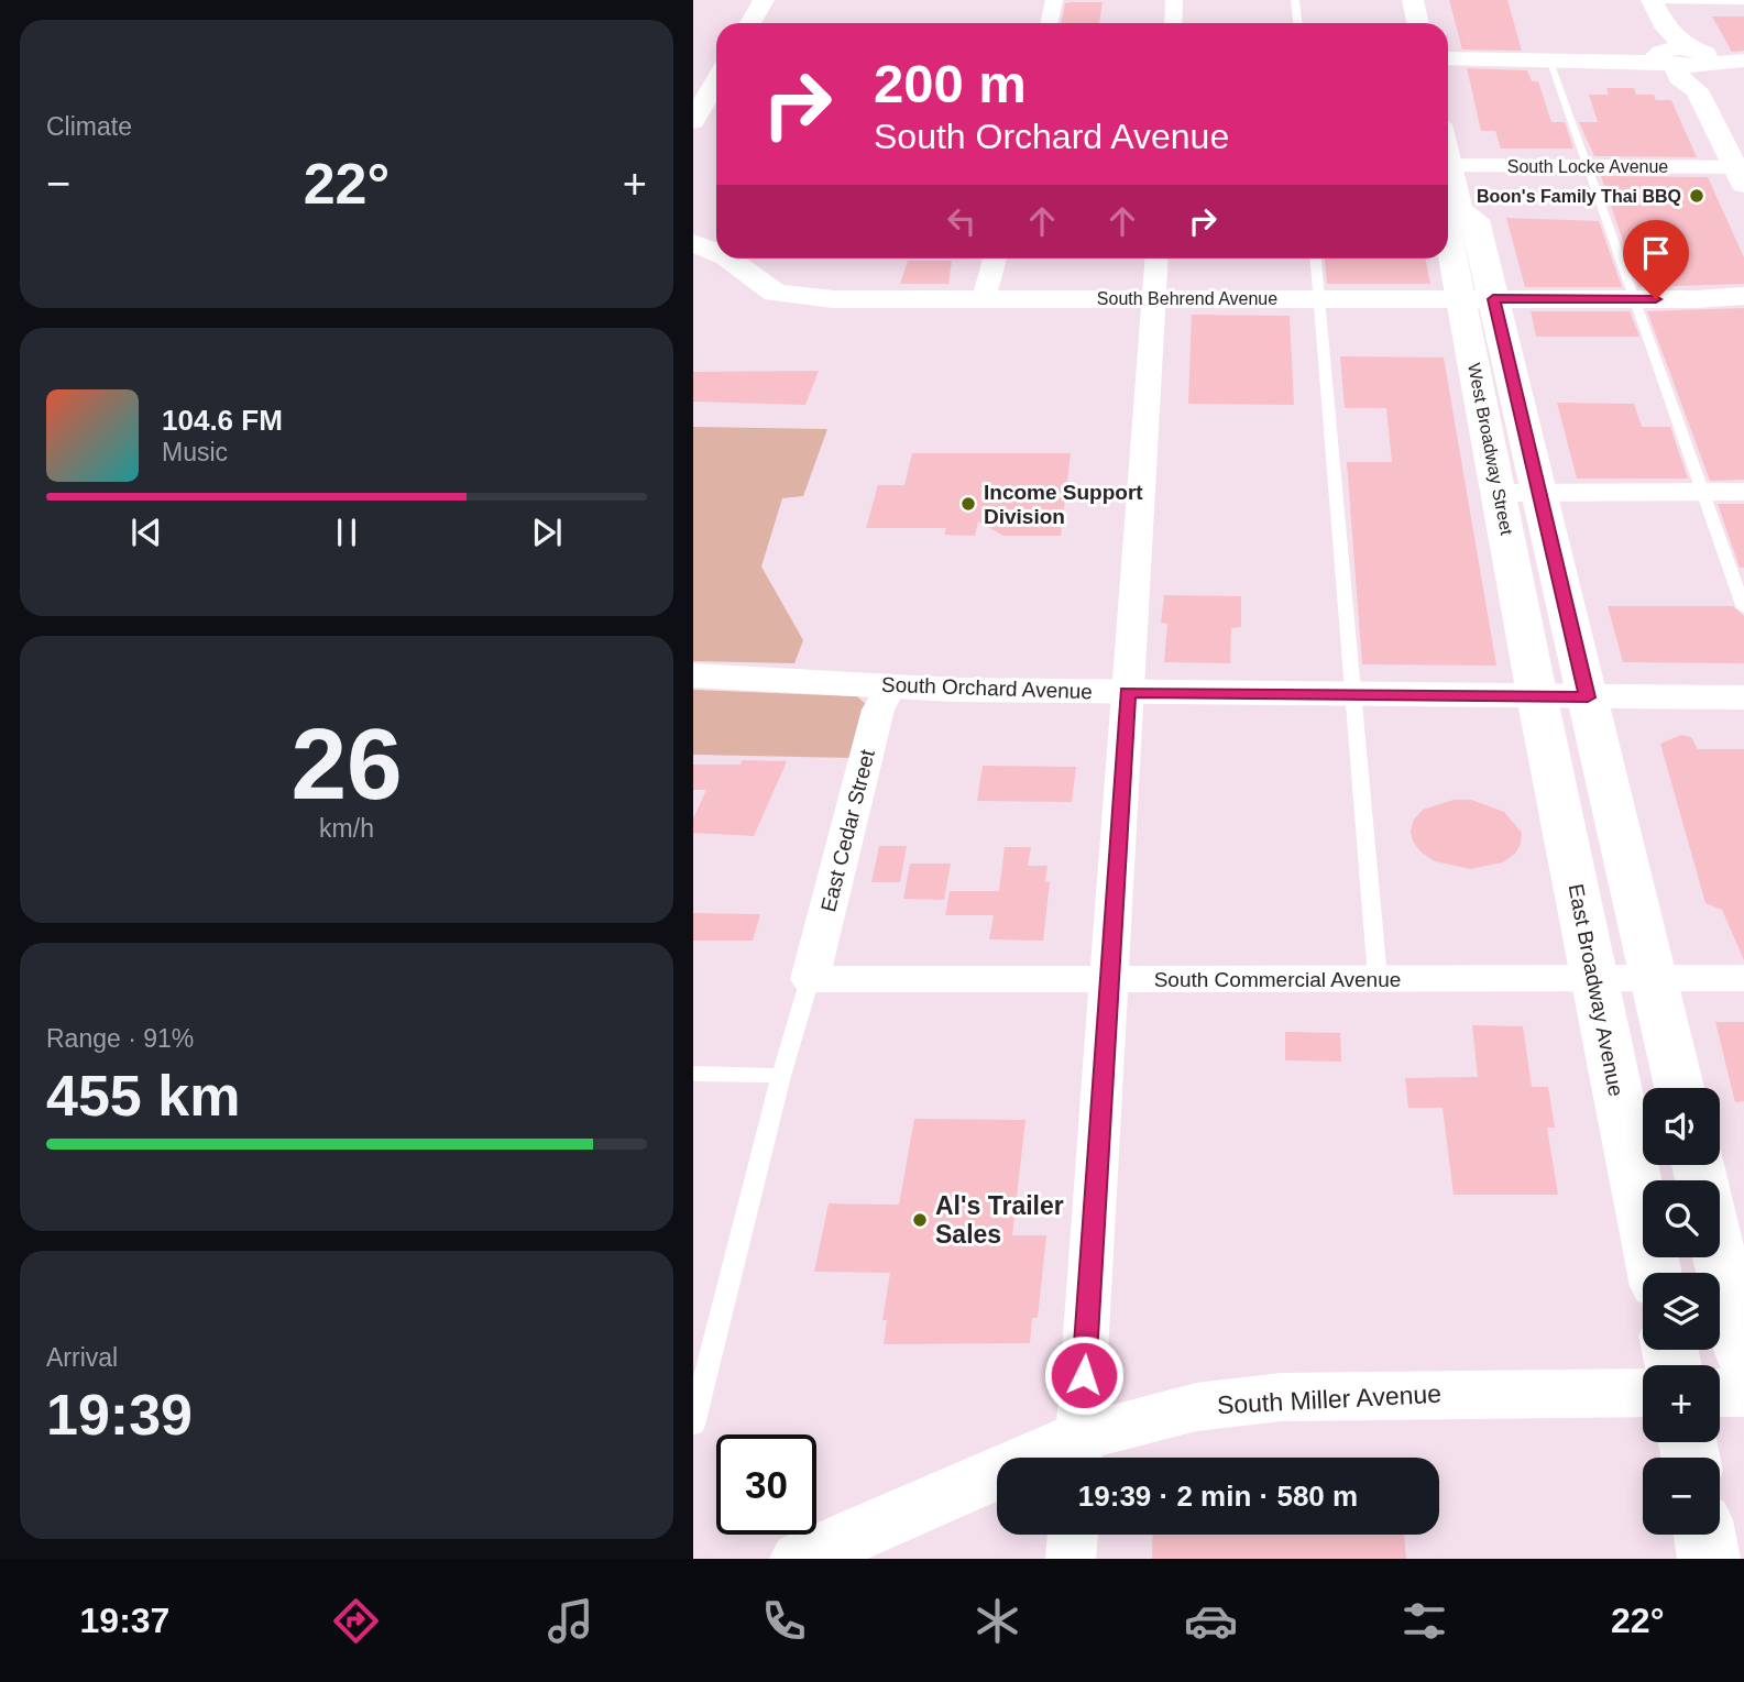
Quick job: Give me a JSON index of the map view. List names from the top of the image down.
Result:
{
  "streets": {
    "main road": [
      "South Behrend Avenue",
      "West Broadway Street",
      "South Orchard Avenue",
      "East Broadway Avenue",
      "South Miller Avenue"
    ],
    "street": ["South Locke Avenue", "East Cedar Street", "South Commercial Avenue"]
  },
  "crossings": [
    ["South Behrend Avenue", "West Broadway Street"],
    ["West Broadway Street", "South Orchard Avenue"],
    ["West Broadway Street", "East Broadway Avenue"],
    ["South Orchard Avenue", "East Cedar Street"],
    ["South Orchard Avenue", "East Broadway Avenue"],
    ["East Cedar Street", "South Commercial Avenue"],
    ["South Commercial Avenue", "East Broadway Avenue"]
  ],
  "places": ["Boon's Family Thai BBQ", "Income Support Division", "Al's Trailer Sales"],
  "page": {
    "tile": [
      "Climate",
      ["26", "km/h"],
      ["Range · 91%", "455 km"],
      ["Arrival", "19:39"]
    ],
    "turn": ["200 m", "South Orchard Avenue"],
    "heat": ["−", "22°", "+"],
    "song": ["104.6 FM", "Music"],
    "map_buttons": ["+", "−"],
    "limit": "30",
    "trip": "19:39 · 2 min · 580 m",
    "tabs": ["19:37", "22°"]
  }
}
